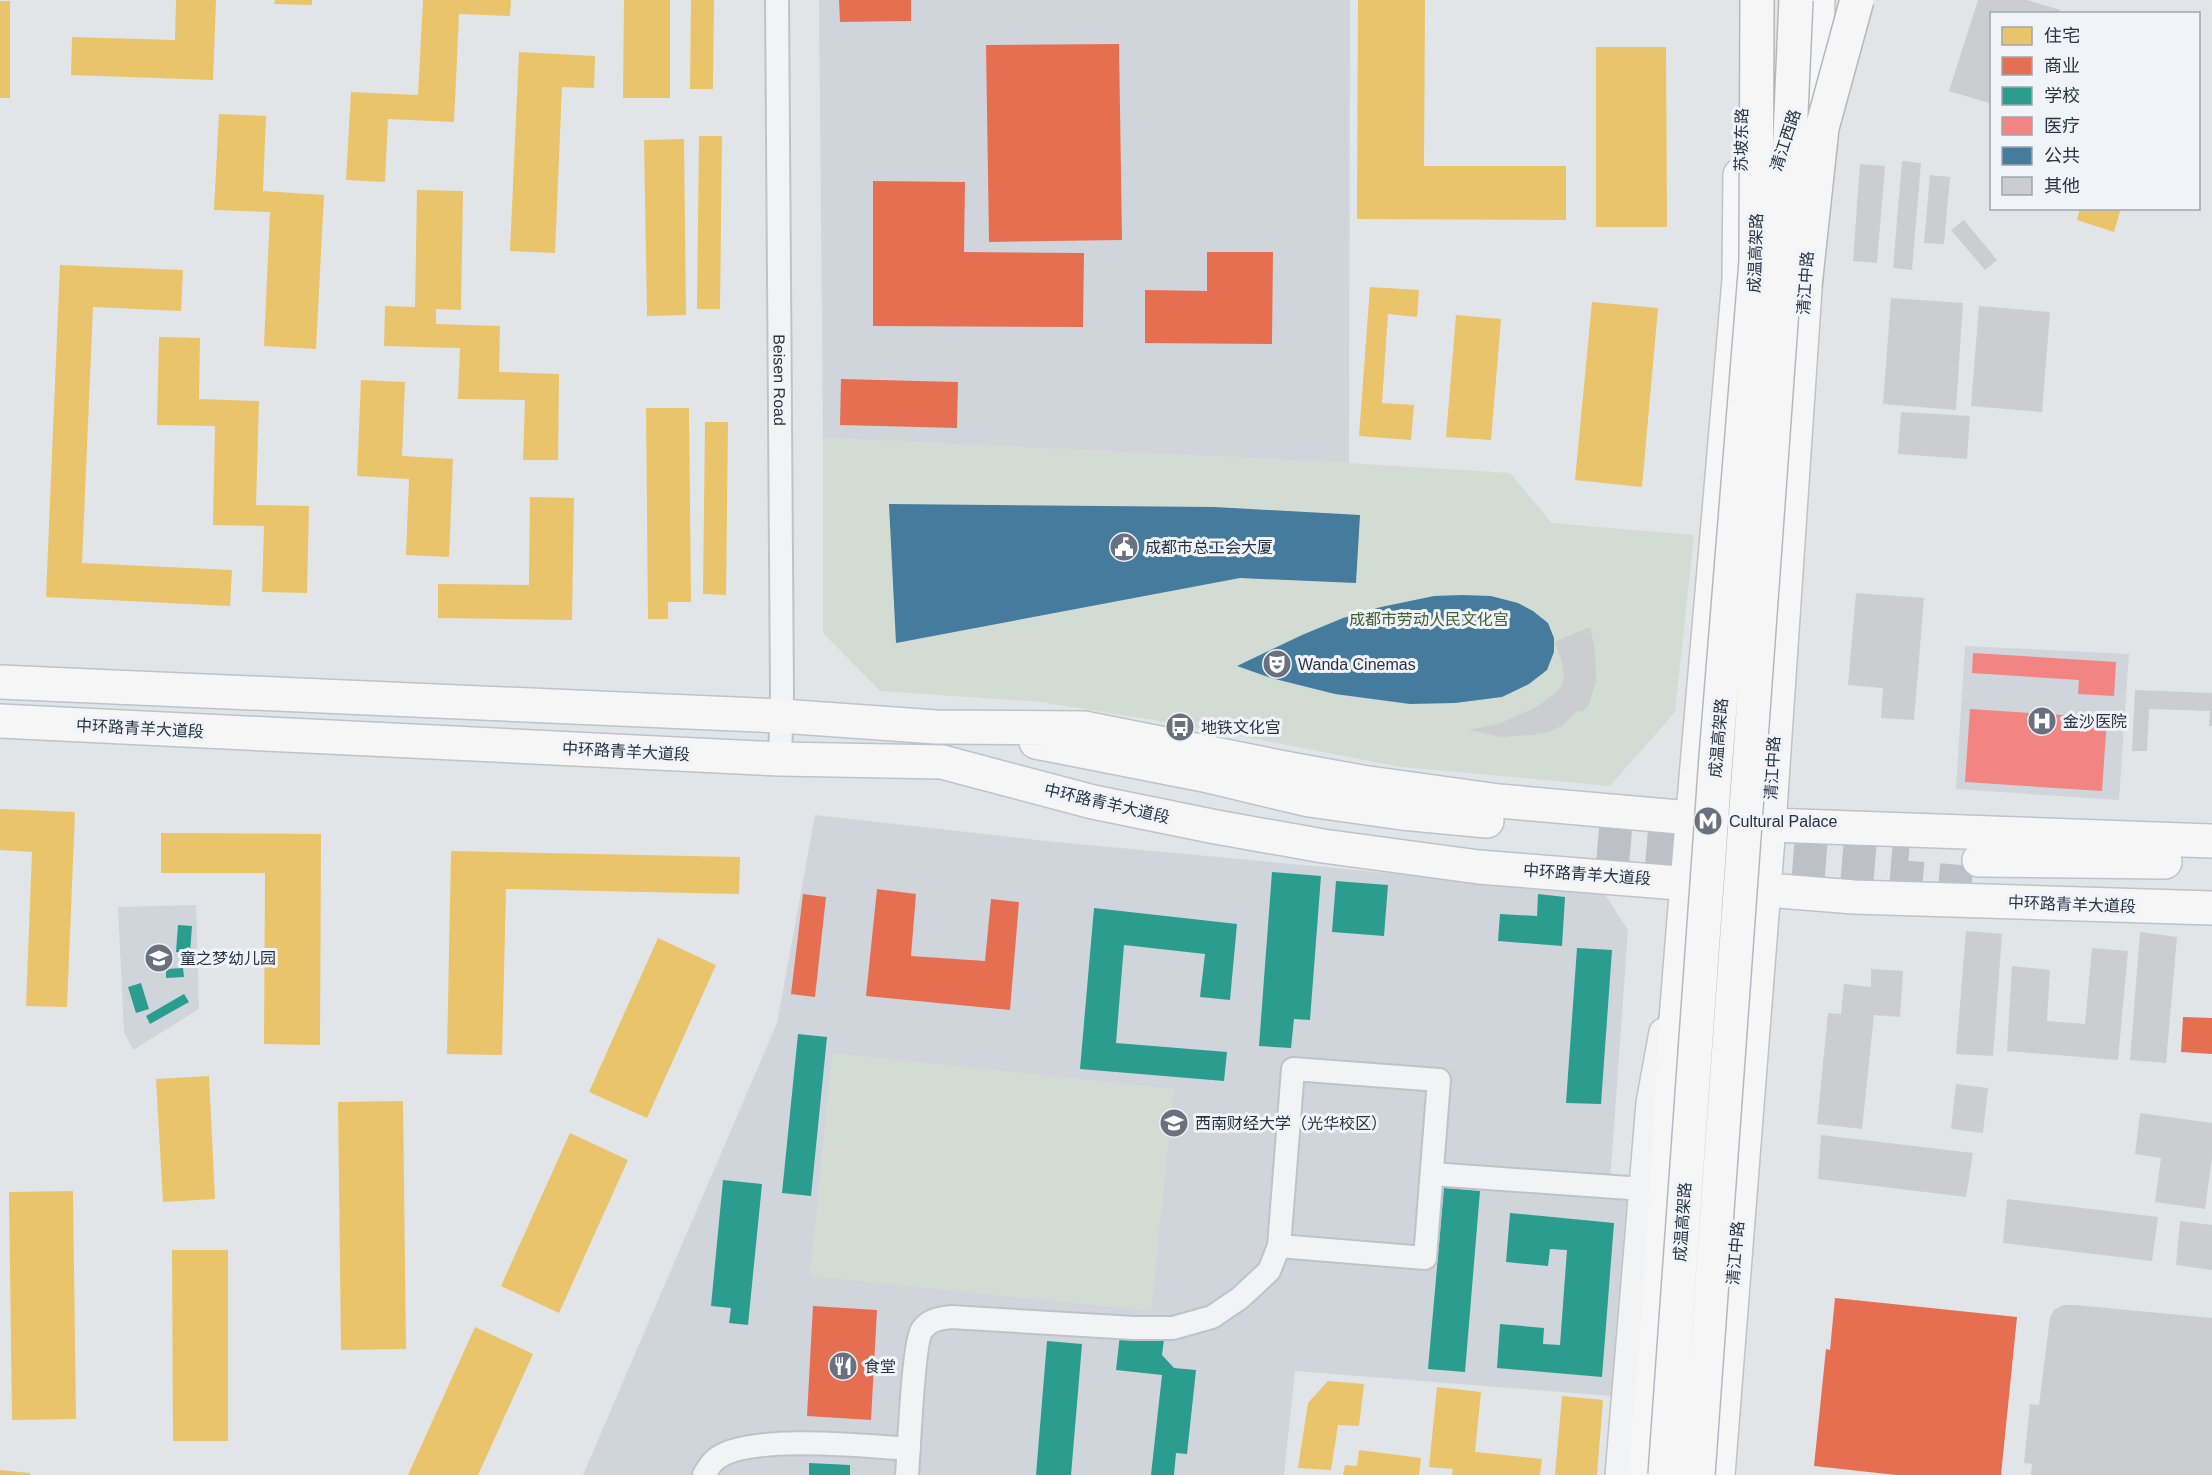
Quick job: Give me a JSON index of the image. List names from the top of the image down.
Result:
{
  "streets": {
    "main road": [
      "苏坡东路",
      "清江西路",
      "成温高架路",
      "清江中路",
      "中环路青羊大道段"
    ],
    "street": ["Beisen Road"]
  },
  "crossings": [
    ["苏坡东路", "清江西路"],
    ["清江西路", "清江中路"],
    ["清江中路", "中环路青羊大道段"],
    ["Beisen Road", "中环路青羊大道段"]
  ],
  "parks": ["成都市劳动人民文化宫"],
  "places": {
    "public building": ["成都市总工会大厦"],
    "theatre": ["Wanda Cinemas"],
    "hospital": ["金沙医院"],
    "bus stop": ["地铁文化宫"],
    "metro station": ["Cultural Palace"],
    "school or university": ["童之梦幼儿园", "西南财经大学（光华校区）"],
    "restaurant": ["食堂"]
  },
  "legend": [
    "住宅",
    "商业",
    "学校",
    "医疗",
    "公共",
    "其他"
  ]
}
